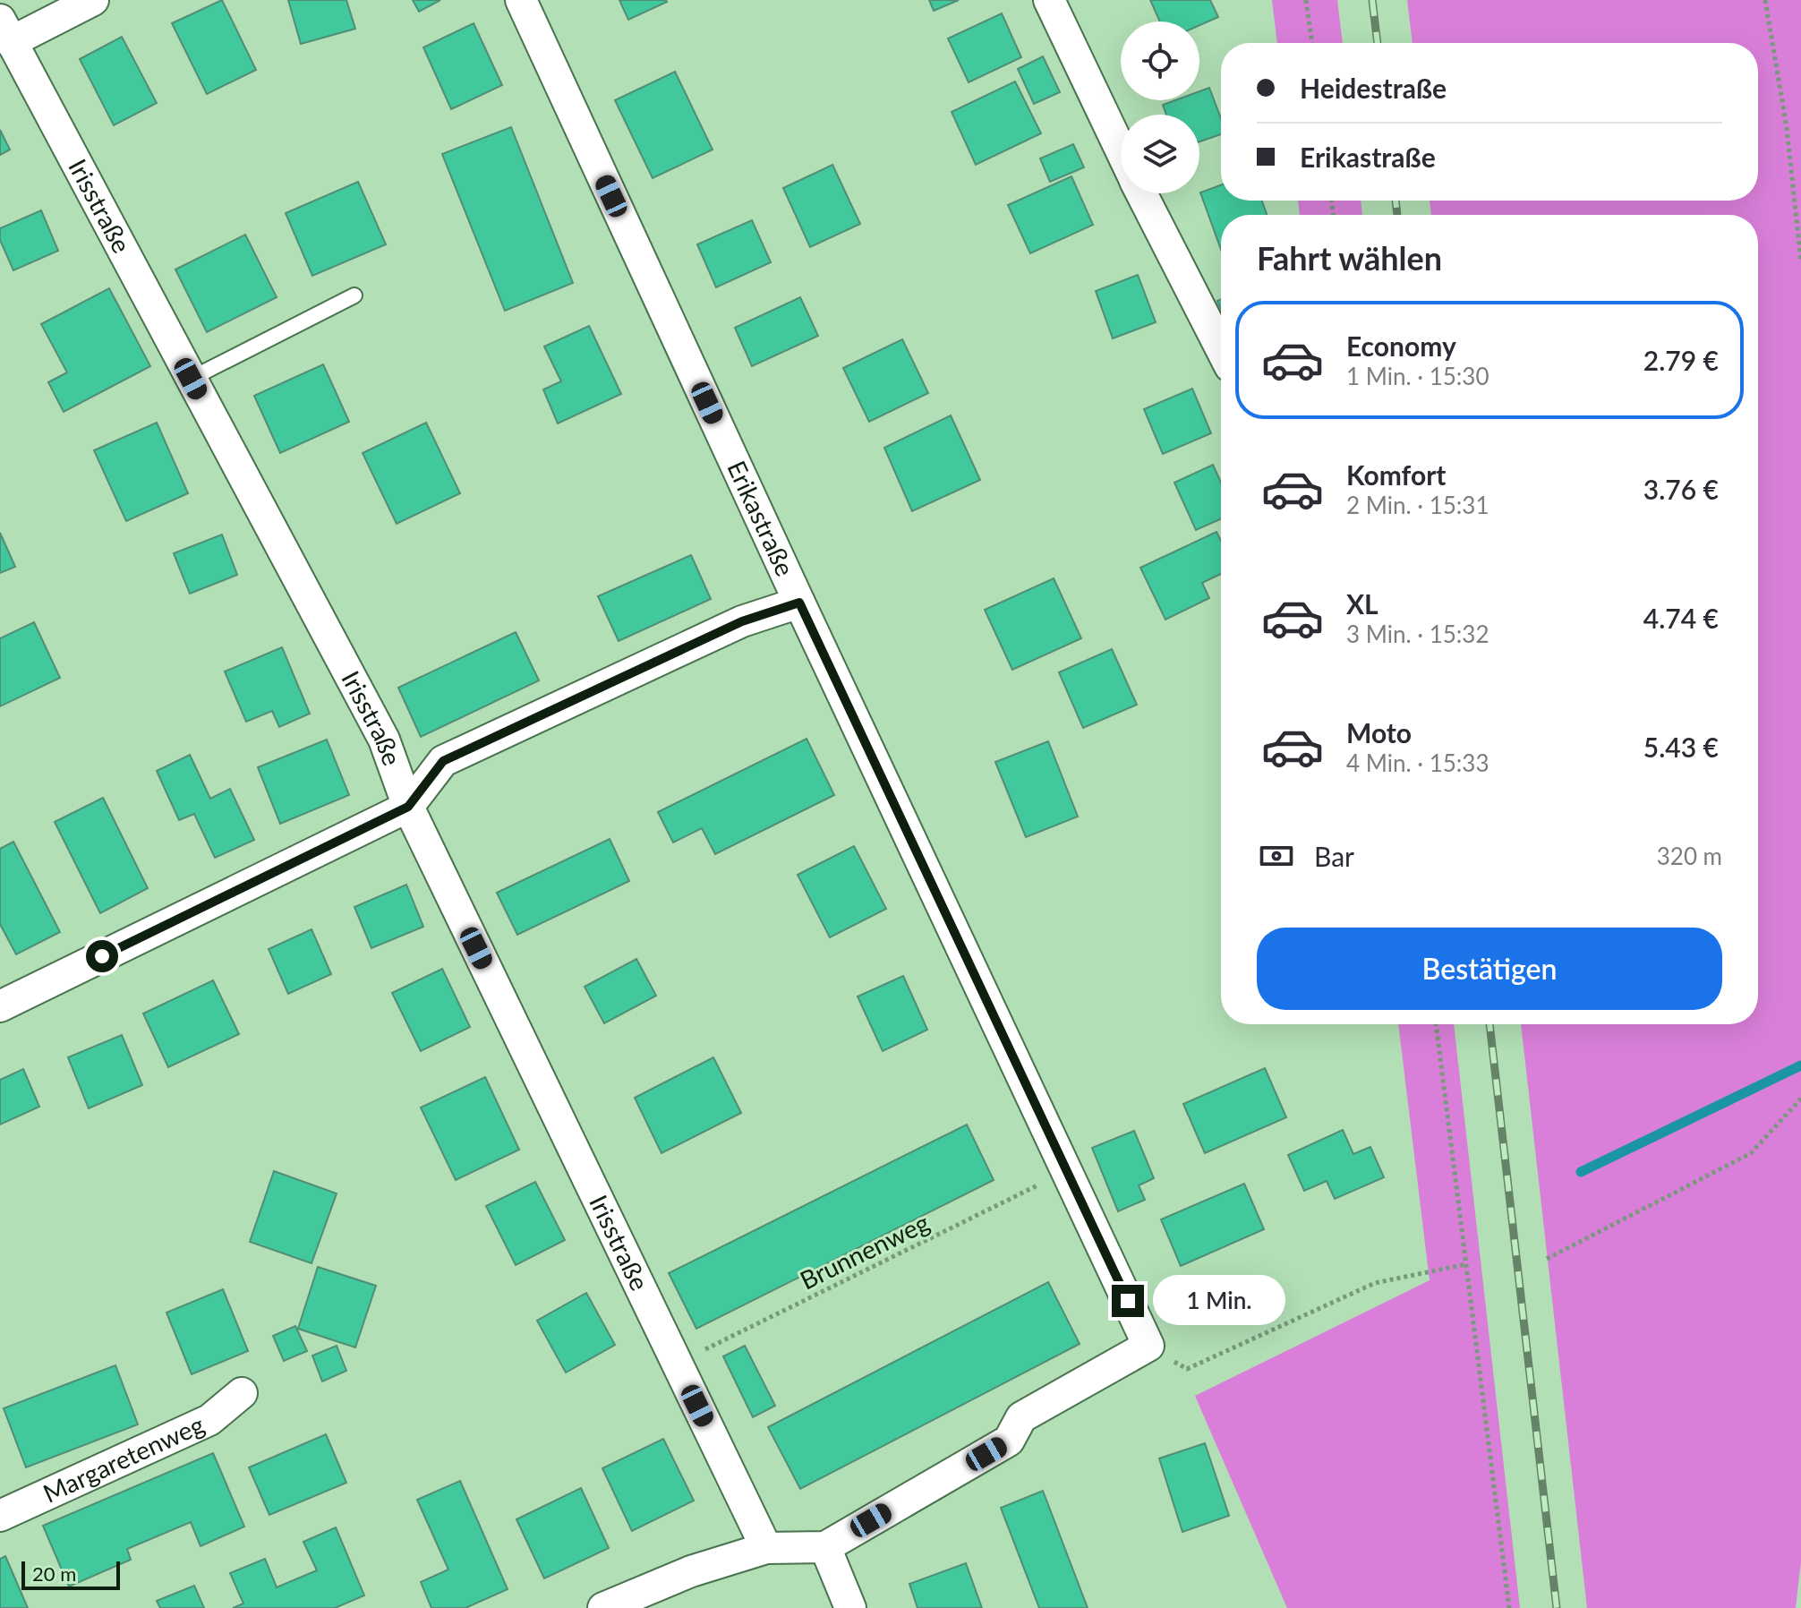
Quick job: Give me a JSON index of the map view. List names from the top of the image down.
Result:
{
  "streets": {
    "street": ["Irisstraße", "Erikastraße", "Margaretenweg"],
    "path": ["Brunnenweg"]
  },
  "crossings": [
    ["Irisstraße", "Brunnenweg"],
    ["Erikastraße", "Brunnenweg"]
  ],
  "scale_bar": "20 m",
  "page": {
    "banner": ["Heidestraße", "Erikastraße"],
    "heading": "Fahrt wählen",
    "list": [
      {
        "name": "Economy",
        "note": "1 Min. · 15:30",
        "value": "2.79 €"
      },
      {
        "name": "Komfort",
        "note": "2 Min. · 15:31",
        "value": "3.76 €"
      },
      {
        "name": "XL",
        "note": "3 Min. · 15:32",
        "value": "4.74 €"
      },
      {
        "name": "Moto",
        "note": "4 Min. · 15:33",
        "value": "5.43 €"
      }
    ],
    "pay": ["Bar", "320 m"],
    "buttons": "Bestätigen",
    "bubble": "1 Min.",
    "scale": "20 m"
  }
}
